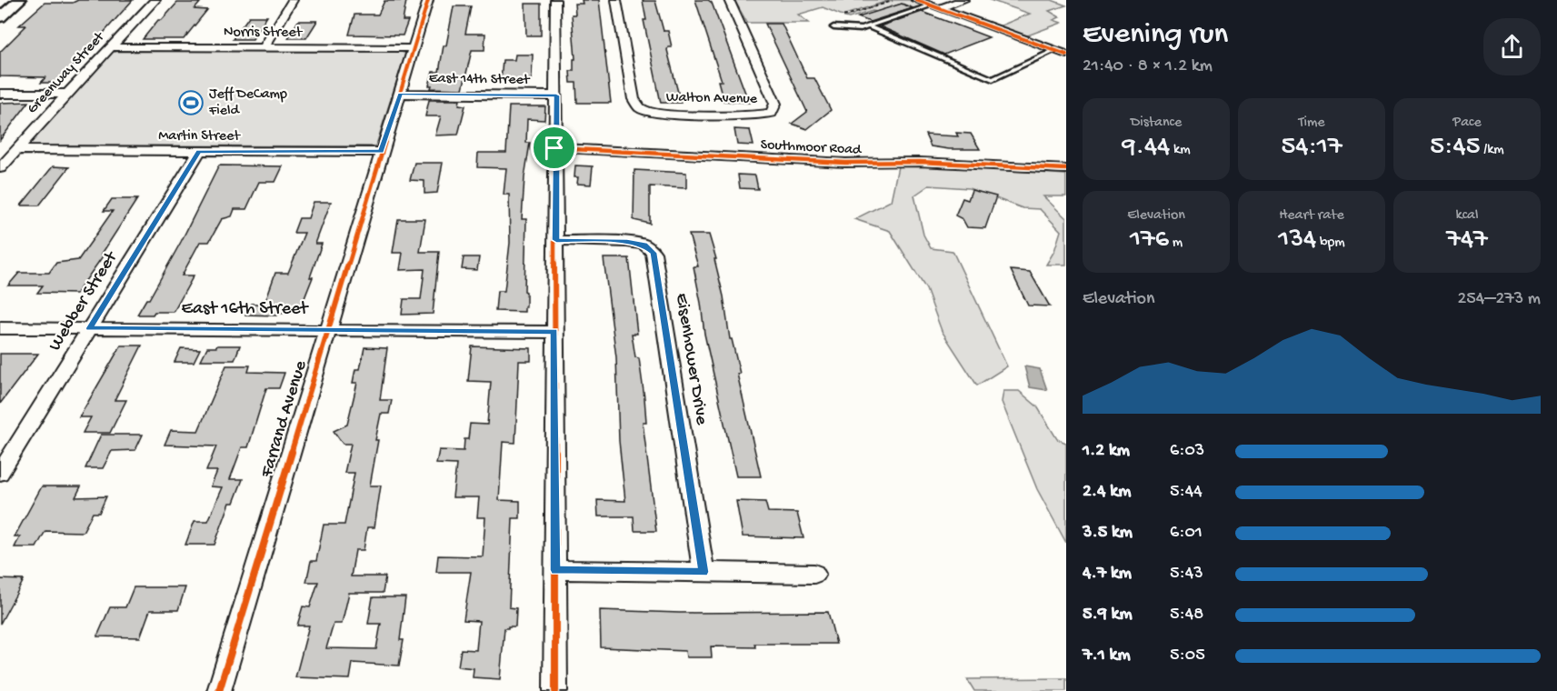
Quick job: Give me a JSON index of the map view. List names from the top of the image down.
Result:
{
  "streets": {
    "street": [
      "Norris Street",
      "Greenway Street",
      "East 14th Street",
      "Walton Avenue",
      "Martin Street",
      "Southmoor Road",
      "Webber Street",
      "East 16th Street",
      "Eisenhower Drive",
      "Farrand Avenue"
    ]
  },
  "crossings": [
    ["Norris Street", "Greenway Street"],
    ["Norris Street", "Farrand Avenue"],
    ["Greenway Street", "Martin Street"],
    ["East 14th Street", "Farrand Avenue"],
    ["Martin Street", "Webber Street"],
    ["Martin Street", "Farrand Avenue"],
    ["Webber Street", "East 16th Street"],
    ["East 16th Street", "Farrand Avenue"]
  ],
  "places": {
    "sports": ["Jeff DeCamp Field"]
  },
  "page": {
    "heading": ["Evening run", "21:40 · 8 × 1.2 km"],
    "stats": [
      ["Distance", "9.44 km"],
      ["Time", "54:17"],
      ["Pace", "5:45 /km"],
      ["Elevation", "176 m"],
      ["Heart rate", "134 bpm"],
      ["kcal", "747"]
    ],
    "chart": ["Elevation", "254–273 m"],
    "list": [
      {
        "name": "1.2 km",
        "note": "6:03"
      },
      {
        "name": "2.4 km",
        "note": "5:44"
      },
      {
        "name": "3.5 km",
        "note": "6:01"
      },
      {
        "name": "4.7 km",
        "note": "5:43"
      },
      {
        "name": "5.9 km",
        "note": "5:48"
      },
      {
        "name": "7.1 km",
        "note": "5:05"
      }
    ]
  }
}
